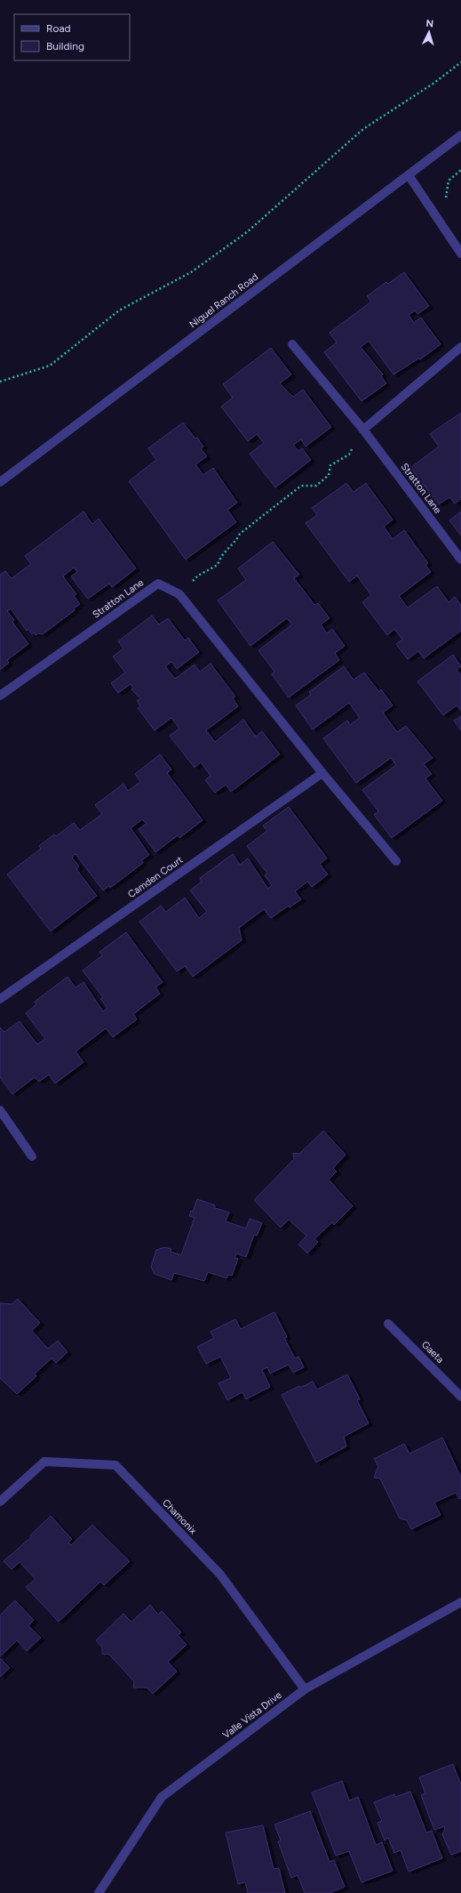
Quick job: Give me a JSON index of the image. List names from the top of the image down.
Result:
{
  "streets": {
    "street": [
      "Niguel Ranch Road",
      "Stratton Lane",
      "Camden Court",
      "Gaeta",
      "Chamonix",
      "Valle Vista Drive"
    ]
  },
  "crossings": [
    ["Chamonix", "Valle Vista Drive"]
  ],
  "legend": ["Road", "Building"],
  "north": "top"
}
